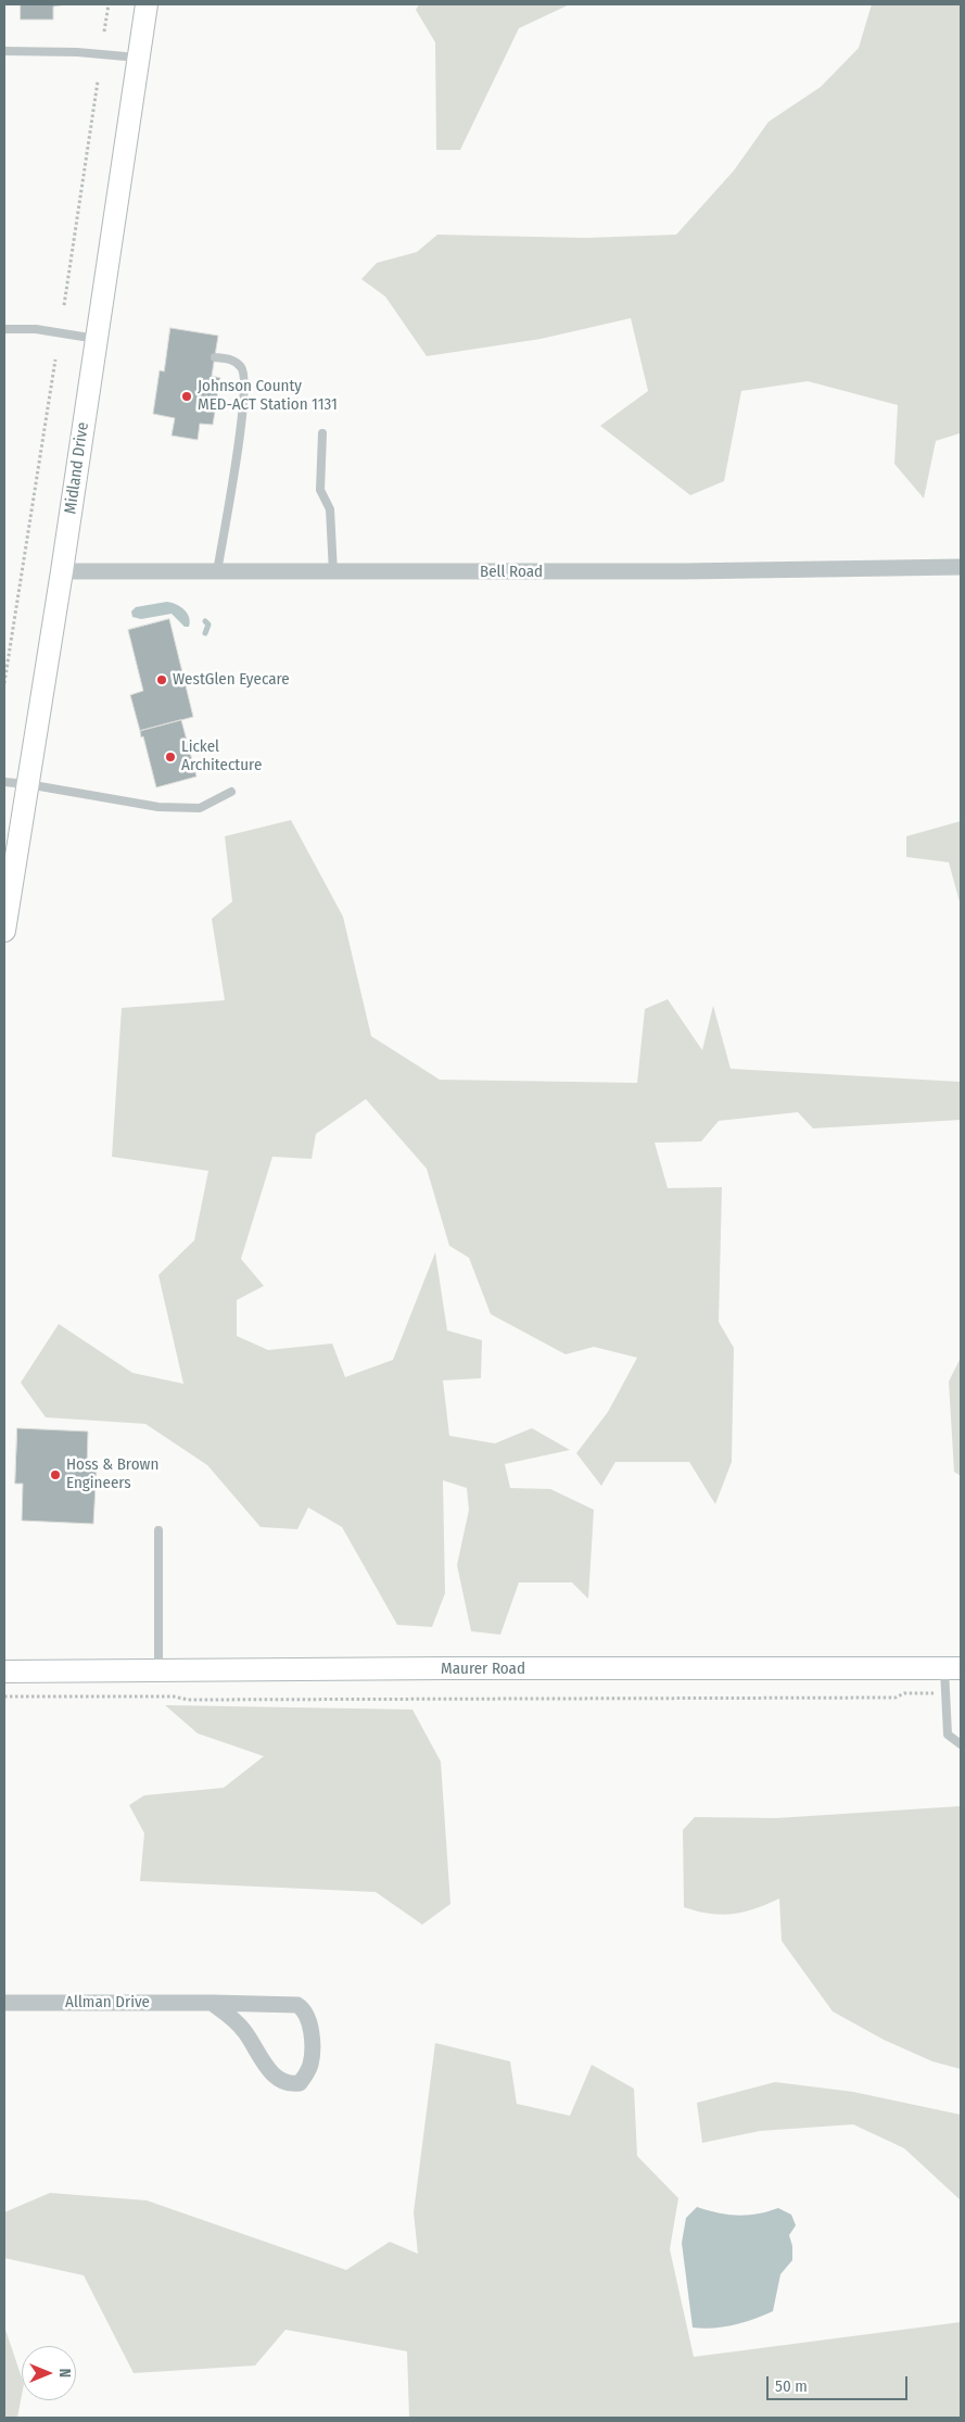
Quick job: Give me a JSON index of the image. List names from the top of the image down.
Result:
{
  "streets": {
    "street": [
      "Midland Drive",
      "Bell Road",
      "Maurer Road",
      "Allman Drive"
    ]
  },
  "crossings": [
    ["Midland Drive", "Bell Road"]
  ],
  "places": [
    "Johnson County MED-ACT Station 1131",
    "WestGlen Eyecare",
    "Lickel Architecture",
    "Hoss & Brown Engineers"
  ],
  "scale_bar": "50 m",
  "north": "right"
}
